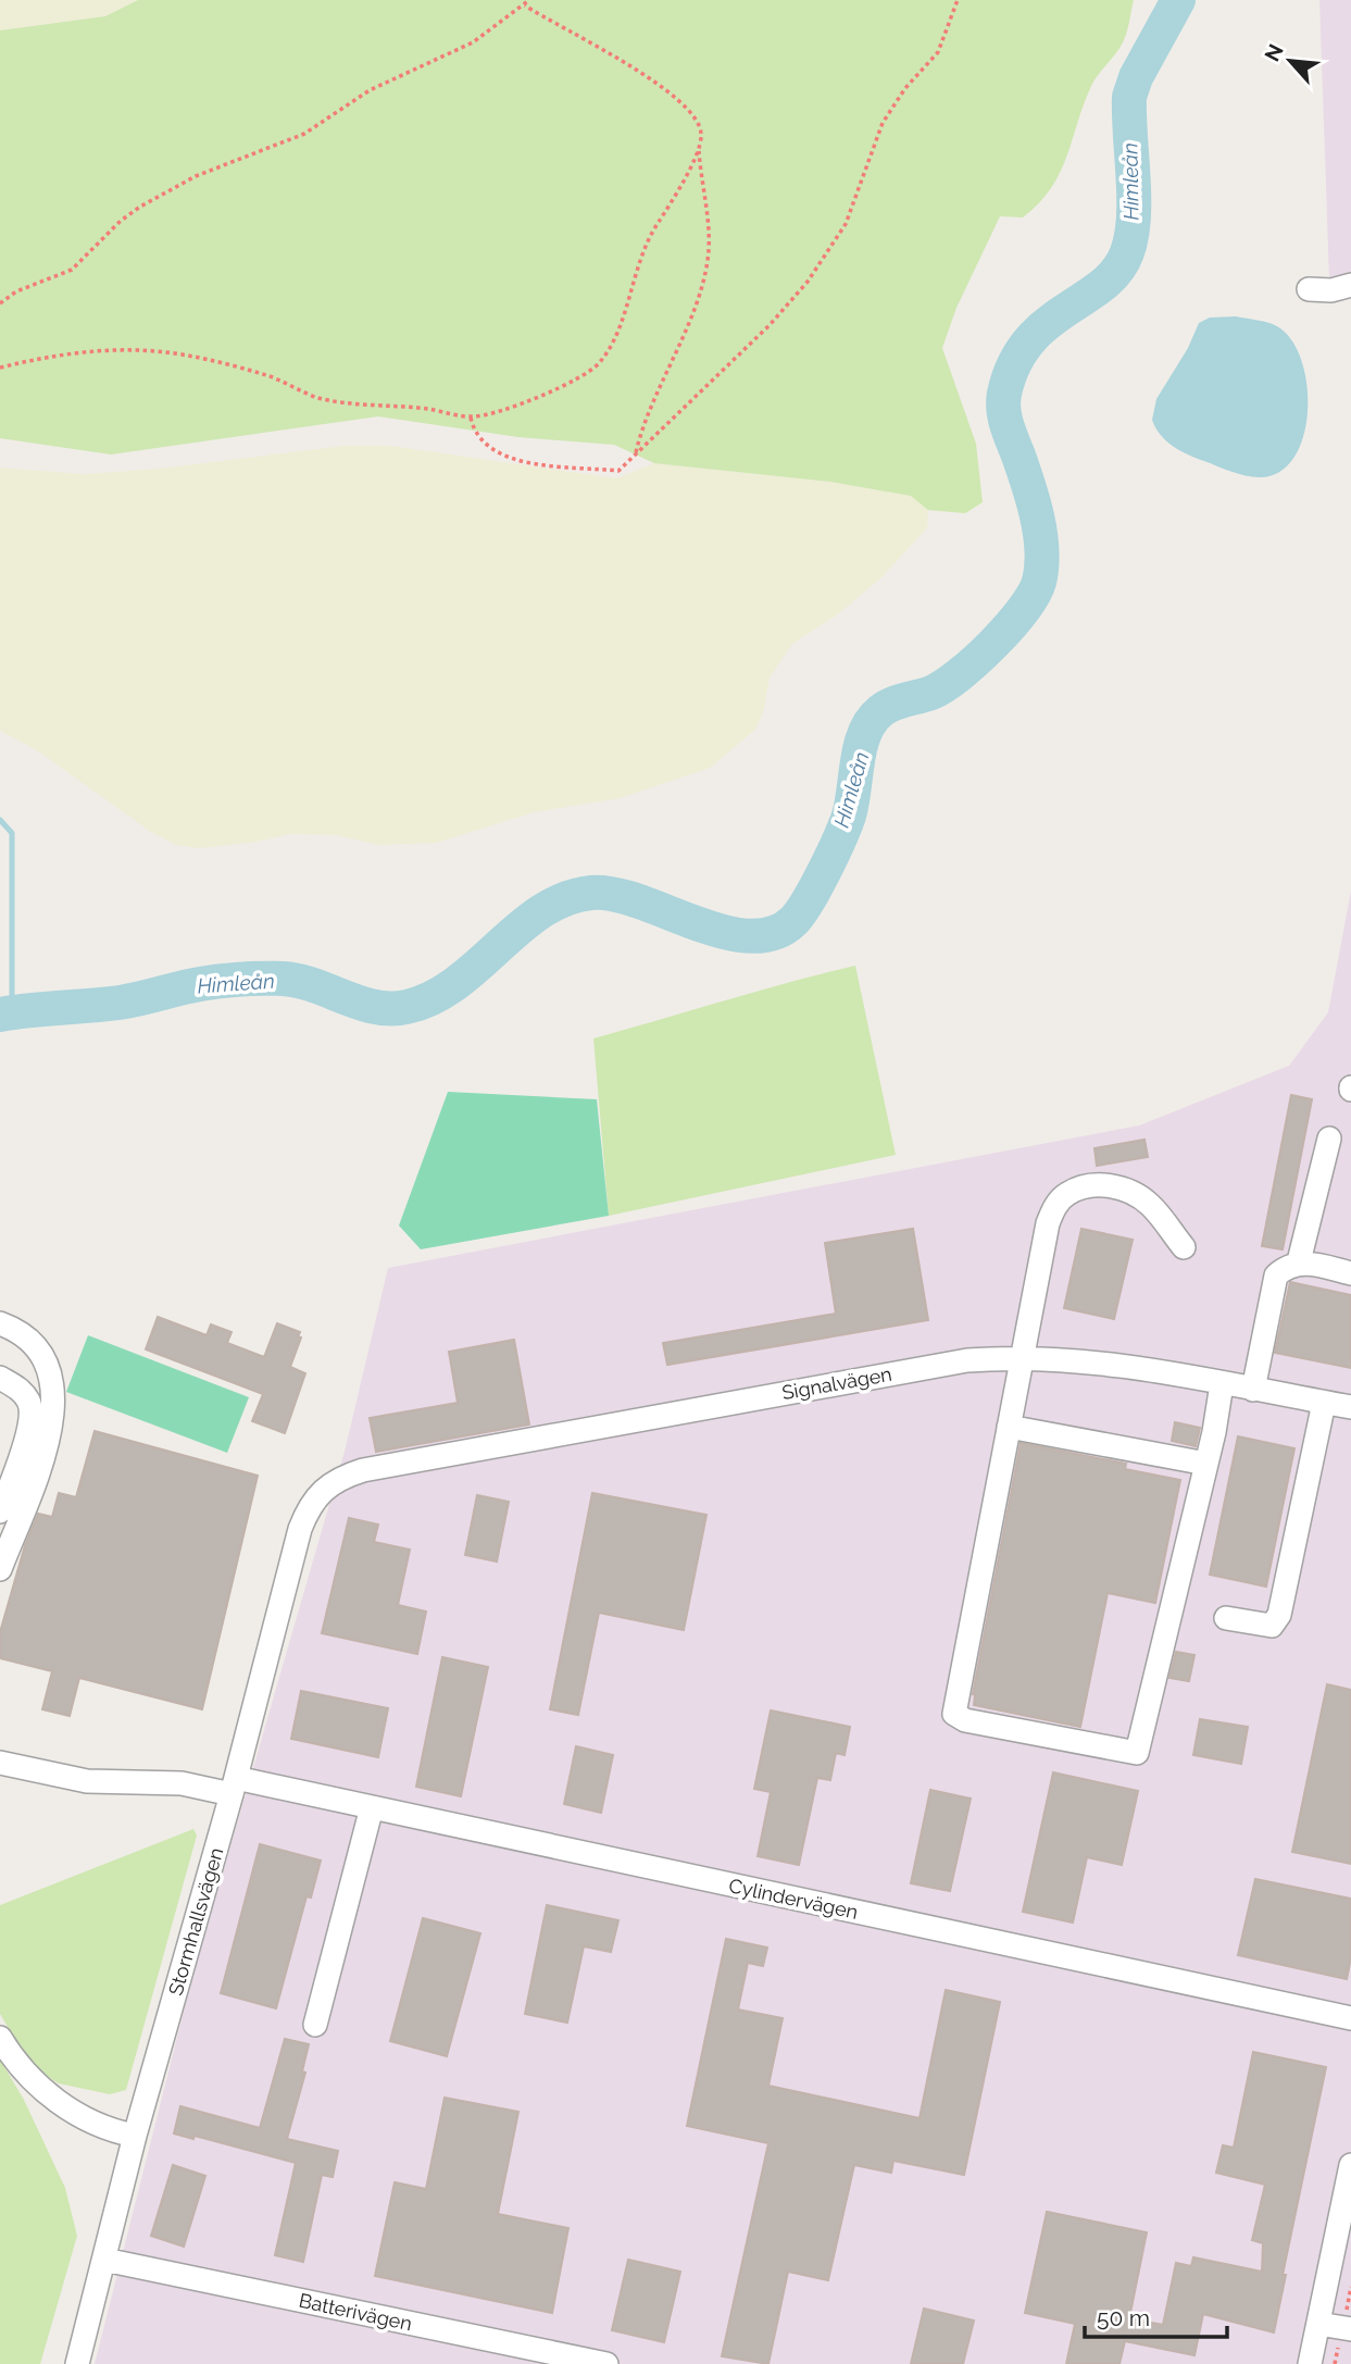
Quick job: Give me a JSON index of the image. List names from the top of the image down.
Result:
{
  "streets": {
    "street": [
      "Signalvägen",
      "Cylindervägen",
      "Stormhallsvägen",
      "Batterivägen"
    ]
  },
  "crossings": [
    ["Signalvägen", "Stormhallsvägen"],
    ["Cylindervägen", "Stormhallsvägen"],
    ["Stormhallsvägen", "Batterivägen"]
  ],
  "water": ["Himleån"],
  "scale_bar": "50 m",
  "north": "top left"
}
